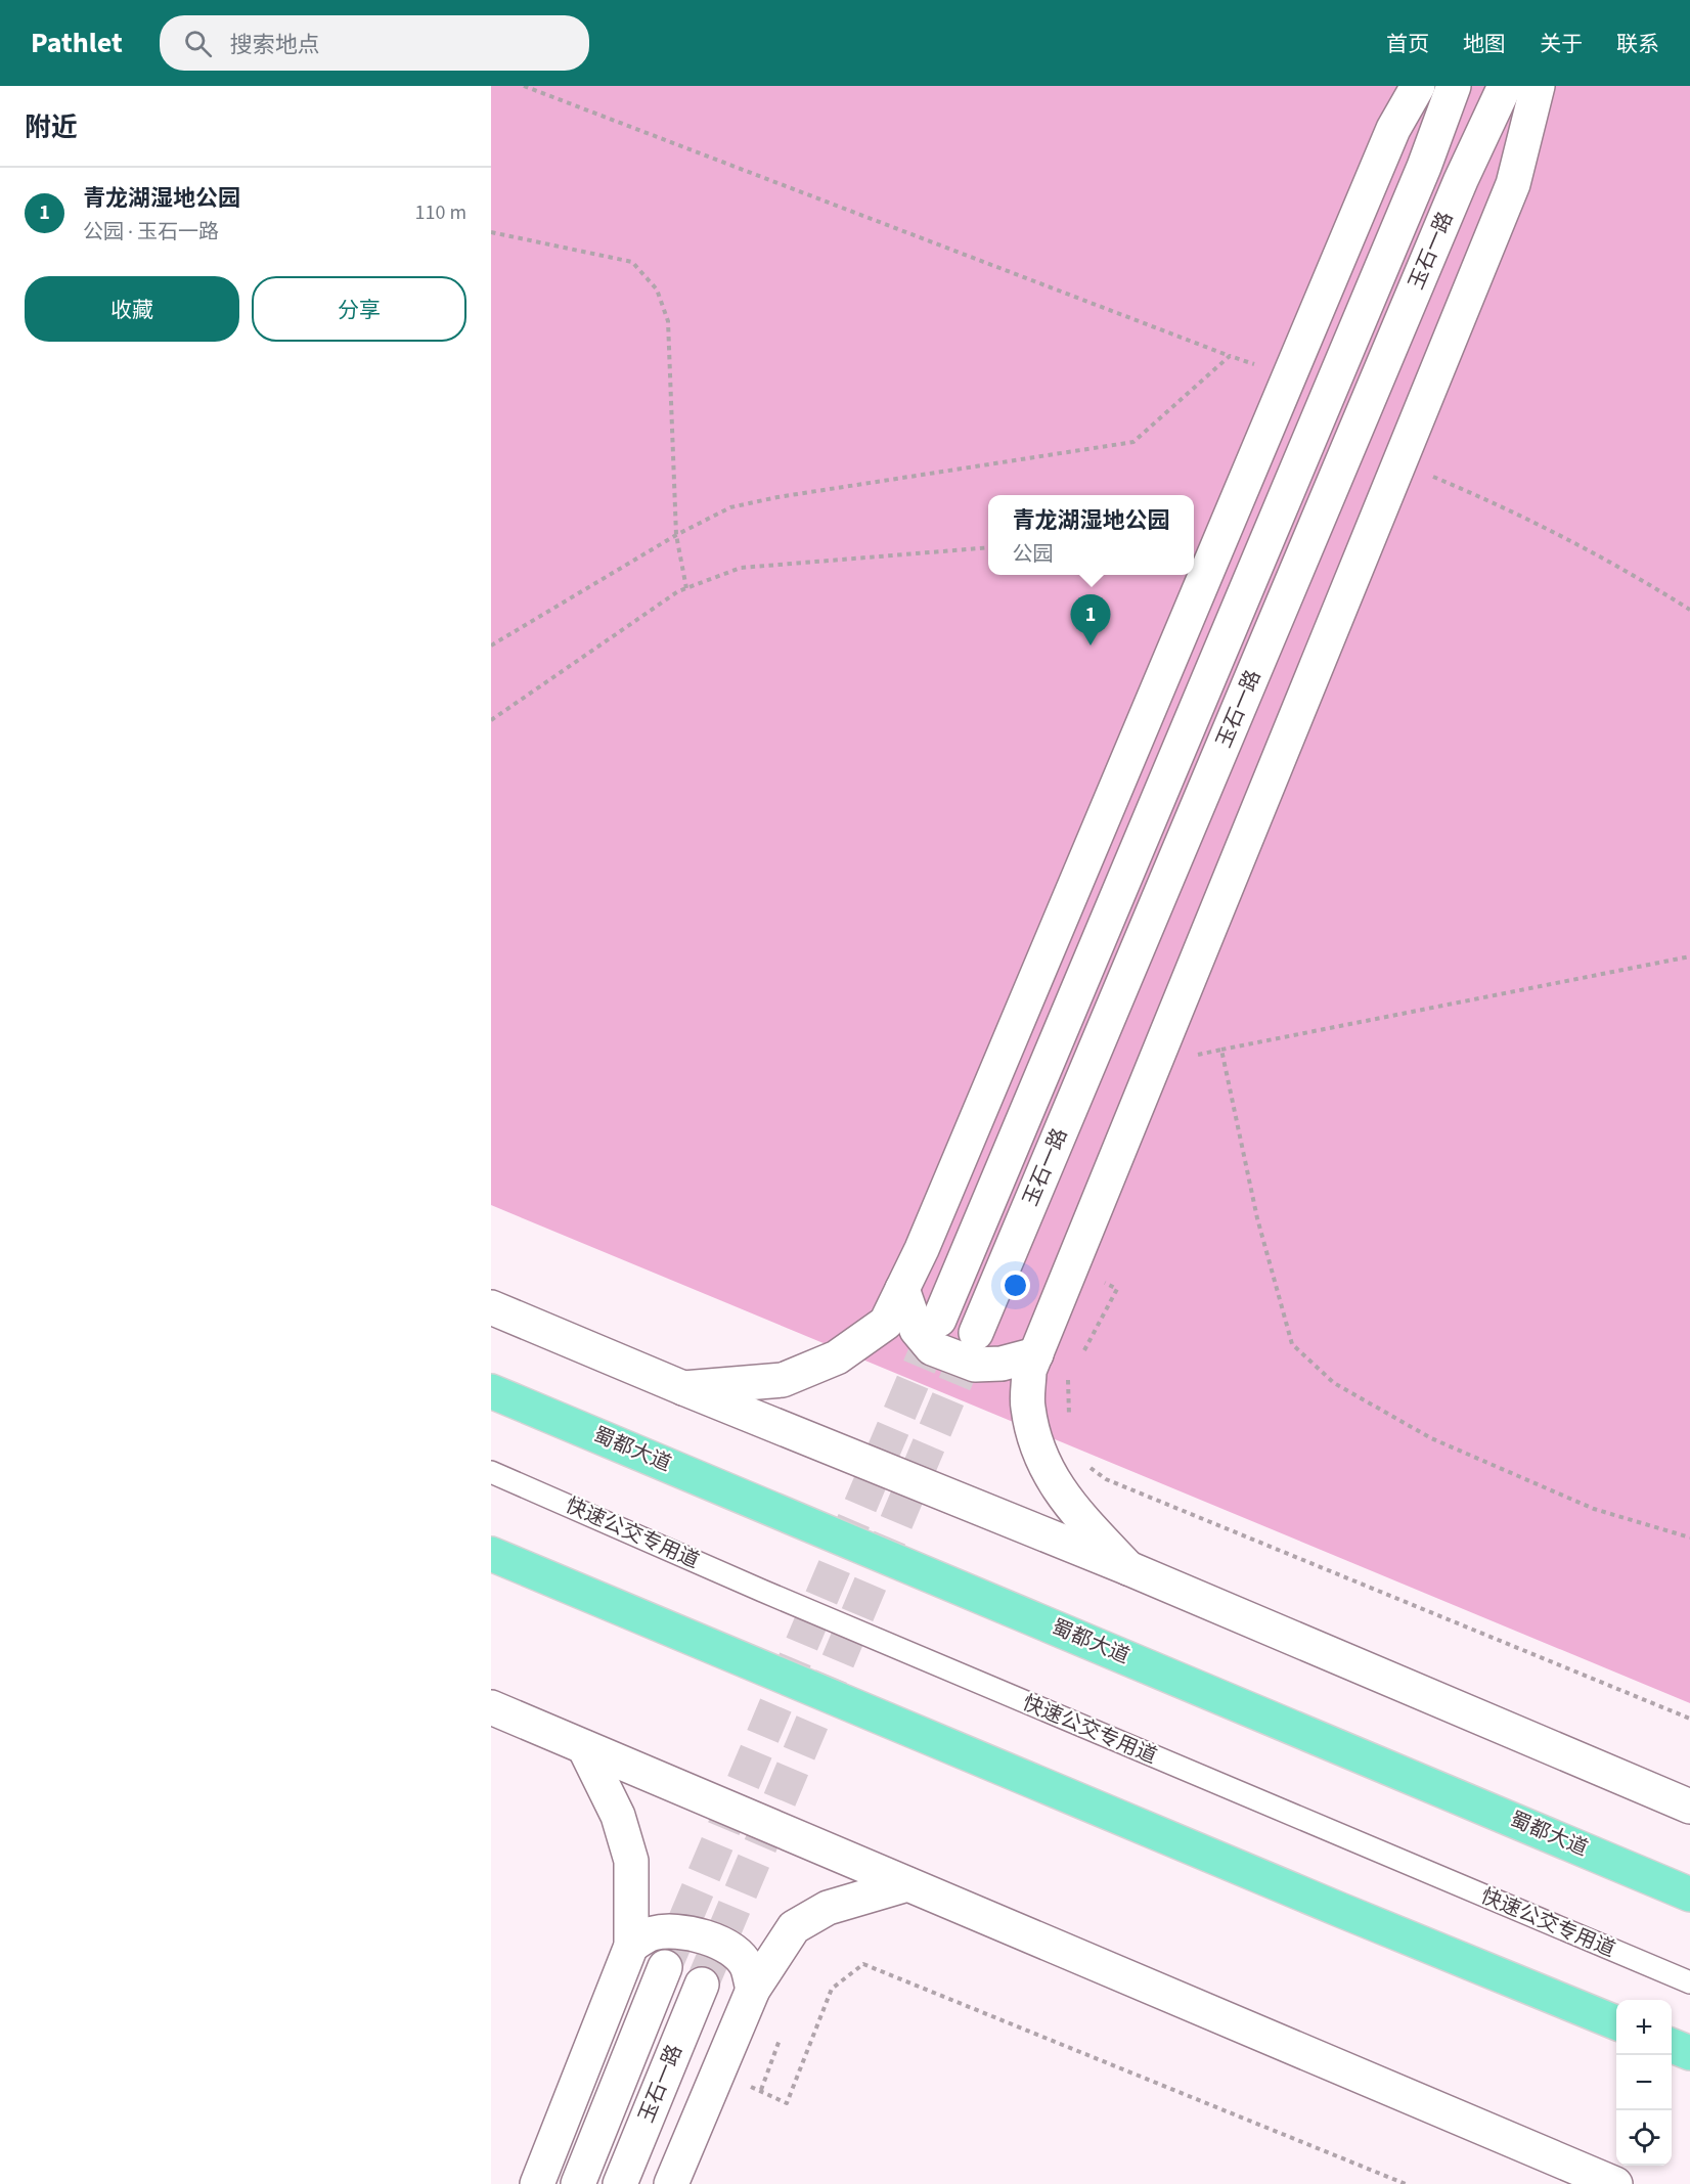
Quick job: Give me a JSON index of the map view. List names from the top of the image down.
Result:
{
  "streets": {
    "highway": ["蜀都大道"],
    "street": ["玉石一路"],
    "lane": ["快速公交专用道"]
  },
  "page": {
    "header": "Pathlet",
    "search": "搜索地点",
    "nav": [
      "首页",
      "地图",
      "关于",
      "联系"
    ],
    "heading": "附近",
    "list": [
      {
        "mark": "1",
        "name": "青龙湖湿地公园",
        "note": "公园 · 玉石一路",
        "value": "110 m"
      }
    ],
    "buttons": ["收藏", "分享"],
    "popup": ["青龙湖湿地公园", "公园"],
    "pins": "1",
    "map_buttons": ["+", "−"]
  }
}
